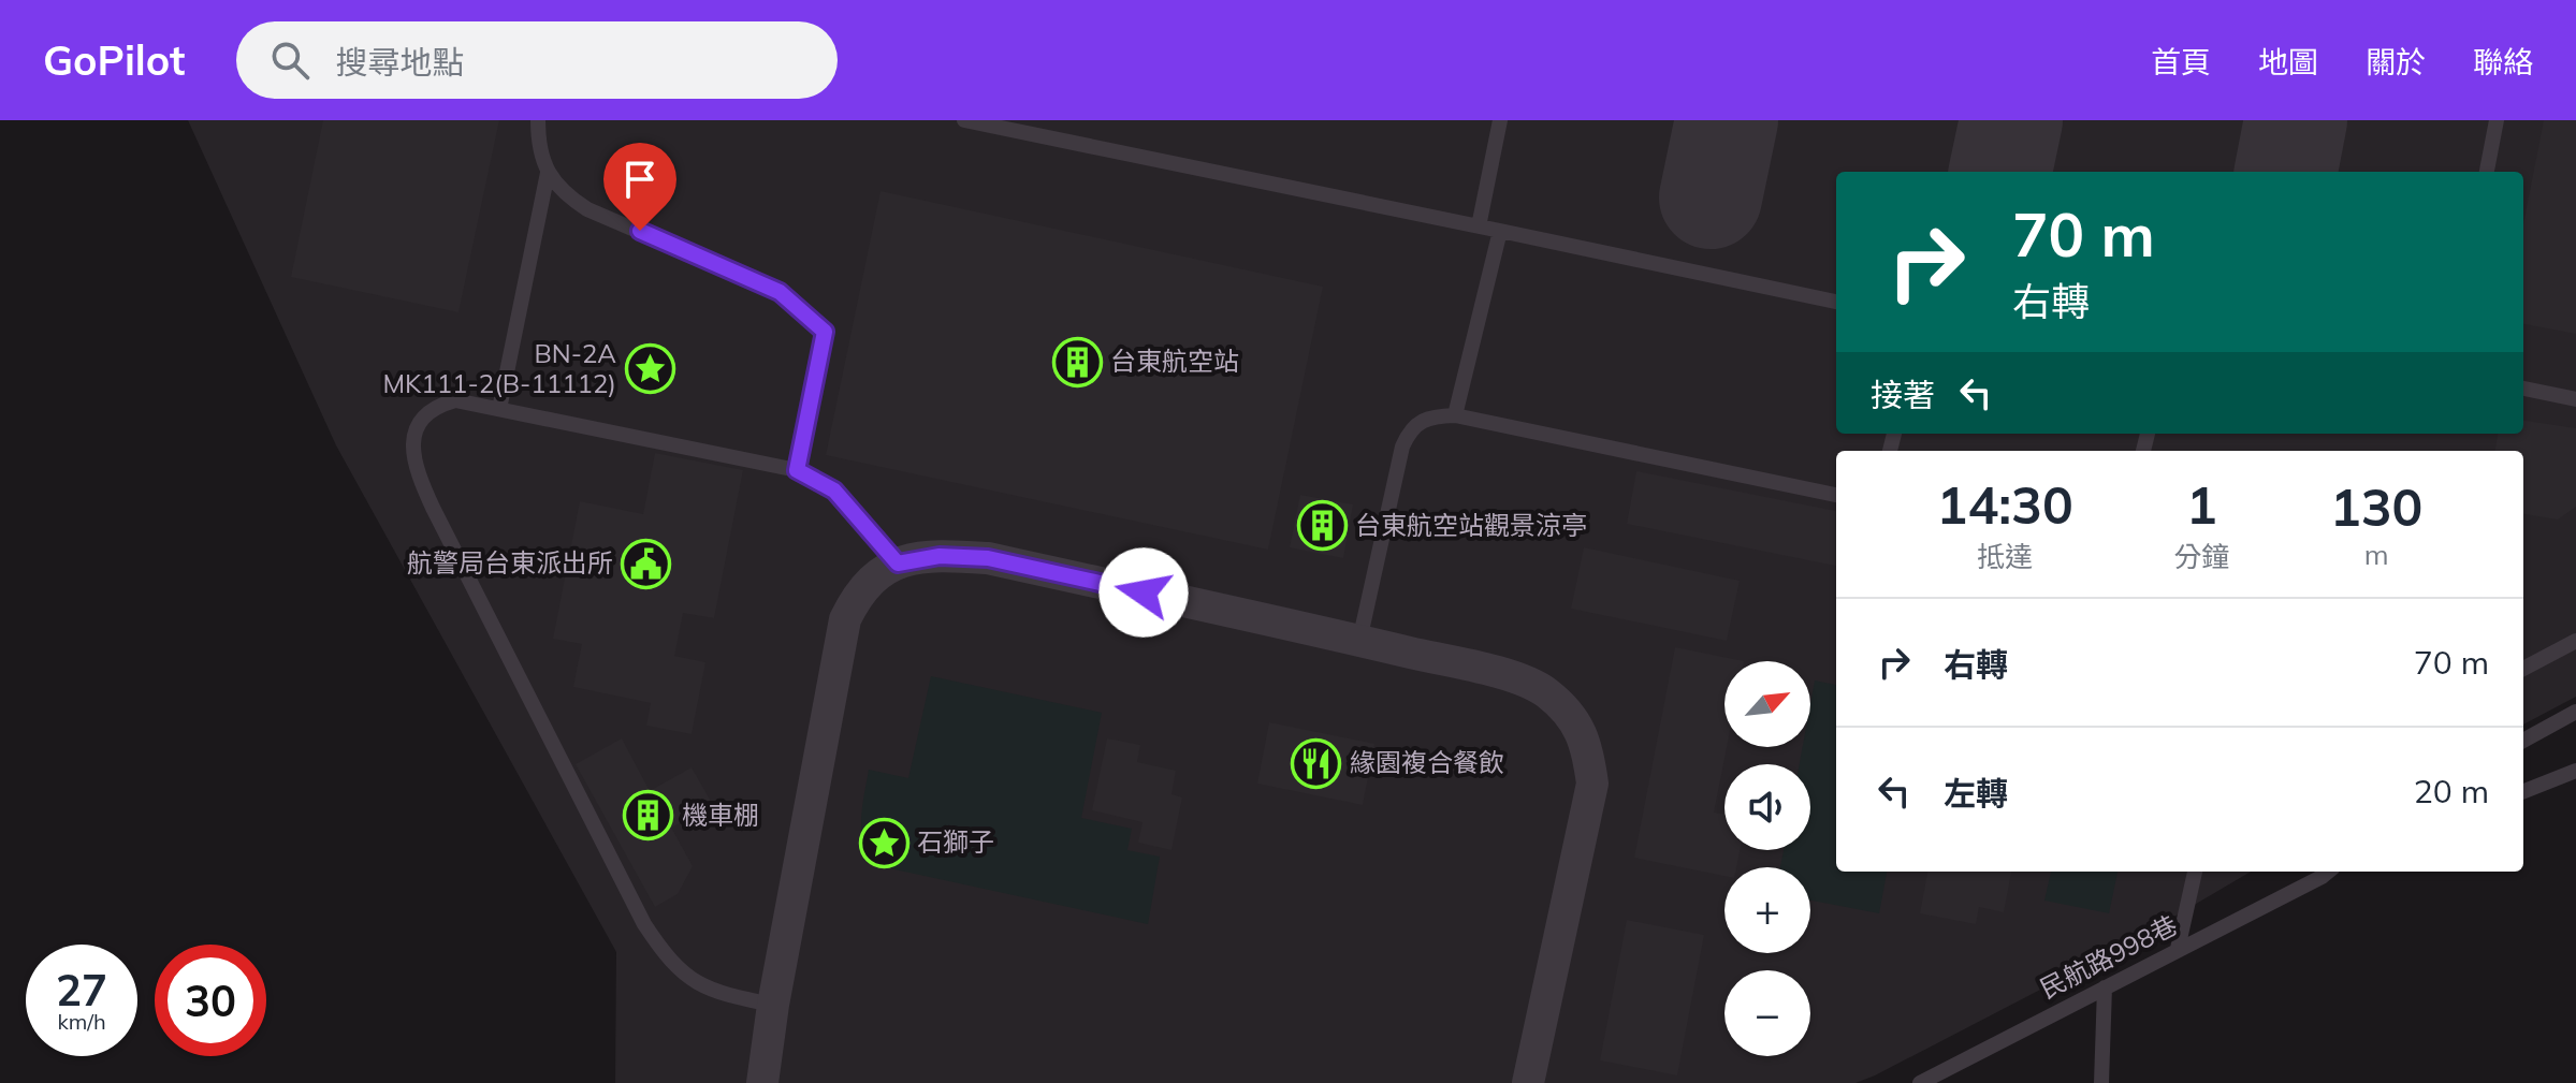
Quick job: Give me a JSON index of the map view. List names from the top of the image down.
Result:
{
  "streets": {
    "lane": ["民航路998巷"]
  },
  "places": {
    "building": ["台東航空站", "台東航空站觀景涼亭", "機車棚"],
    "place": ["BN-2A MK111-2(B-11112)", "石獅子"],
    "public building": ["航警局台東派出所"],
    "restaurant": ["緣園複合餐飲"]
  },
  "north": "top right",
  "page": {
    "header": "GoPilot",
    "search": "搜尋地點",
    "nav": [
      "首頁",
      "地圖",
      "關於",
      "聯絡"
    ],
    "turn": ["70 m", "右轉"],
    "then": "接著",
    "eta": [
      "14:30",
      "抵達",
      "1",
      "分鐘",
      "130",
      "m"
    ],
    "list": [
      {
        "name": "右轉",
        "value": "70 m"
      },
      {
        "name": "左轉",
        "value": "20 m"
      }
    ],
    "map_buttons": ["+", "−"],
    "speed": "27 km/h",
    "limit": "30"
  }
}
